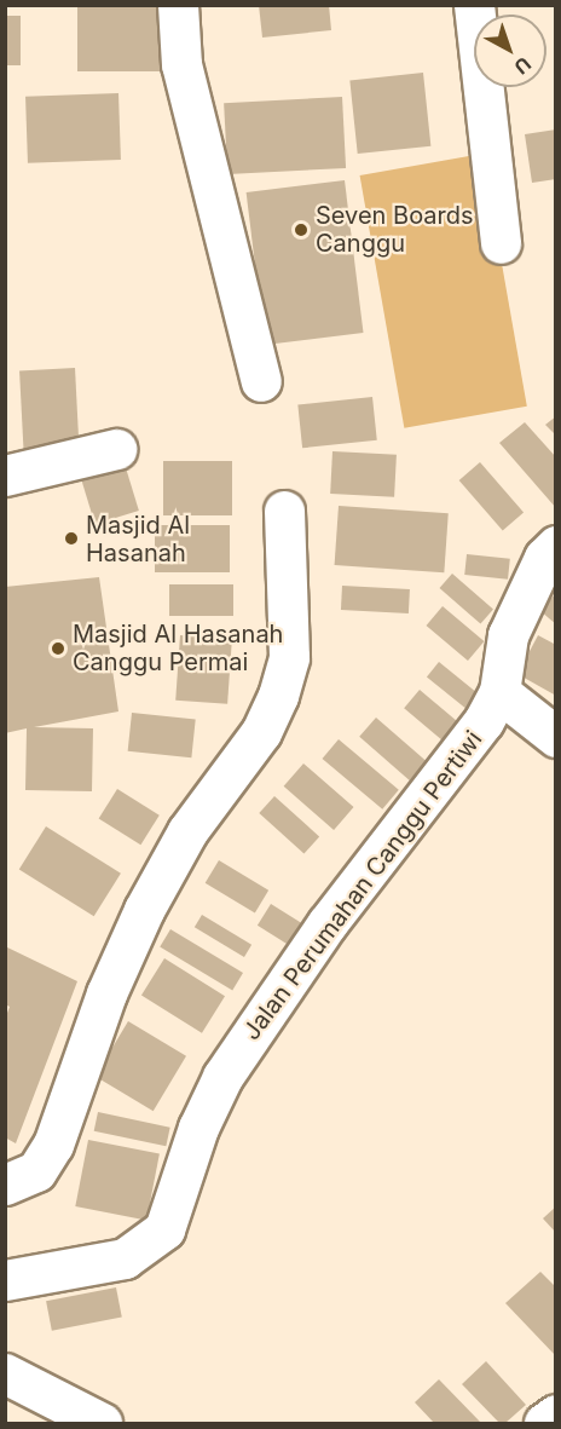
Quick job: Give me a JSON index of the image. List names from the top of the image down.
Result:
{
  "streets": {
    "street": ["Jalan Perumahan Canggu Pertiwi"]
  },
  "places": ["Seven Boards Canggu", "Masjid Al Hasanah", "Masjid Al Hasanah Canggu Permai"],
  "north": "bottom right"
}
